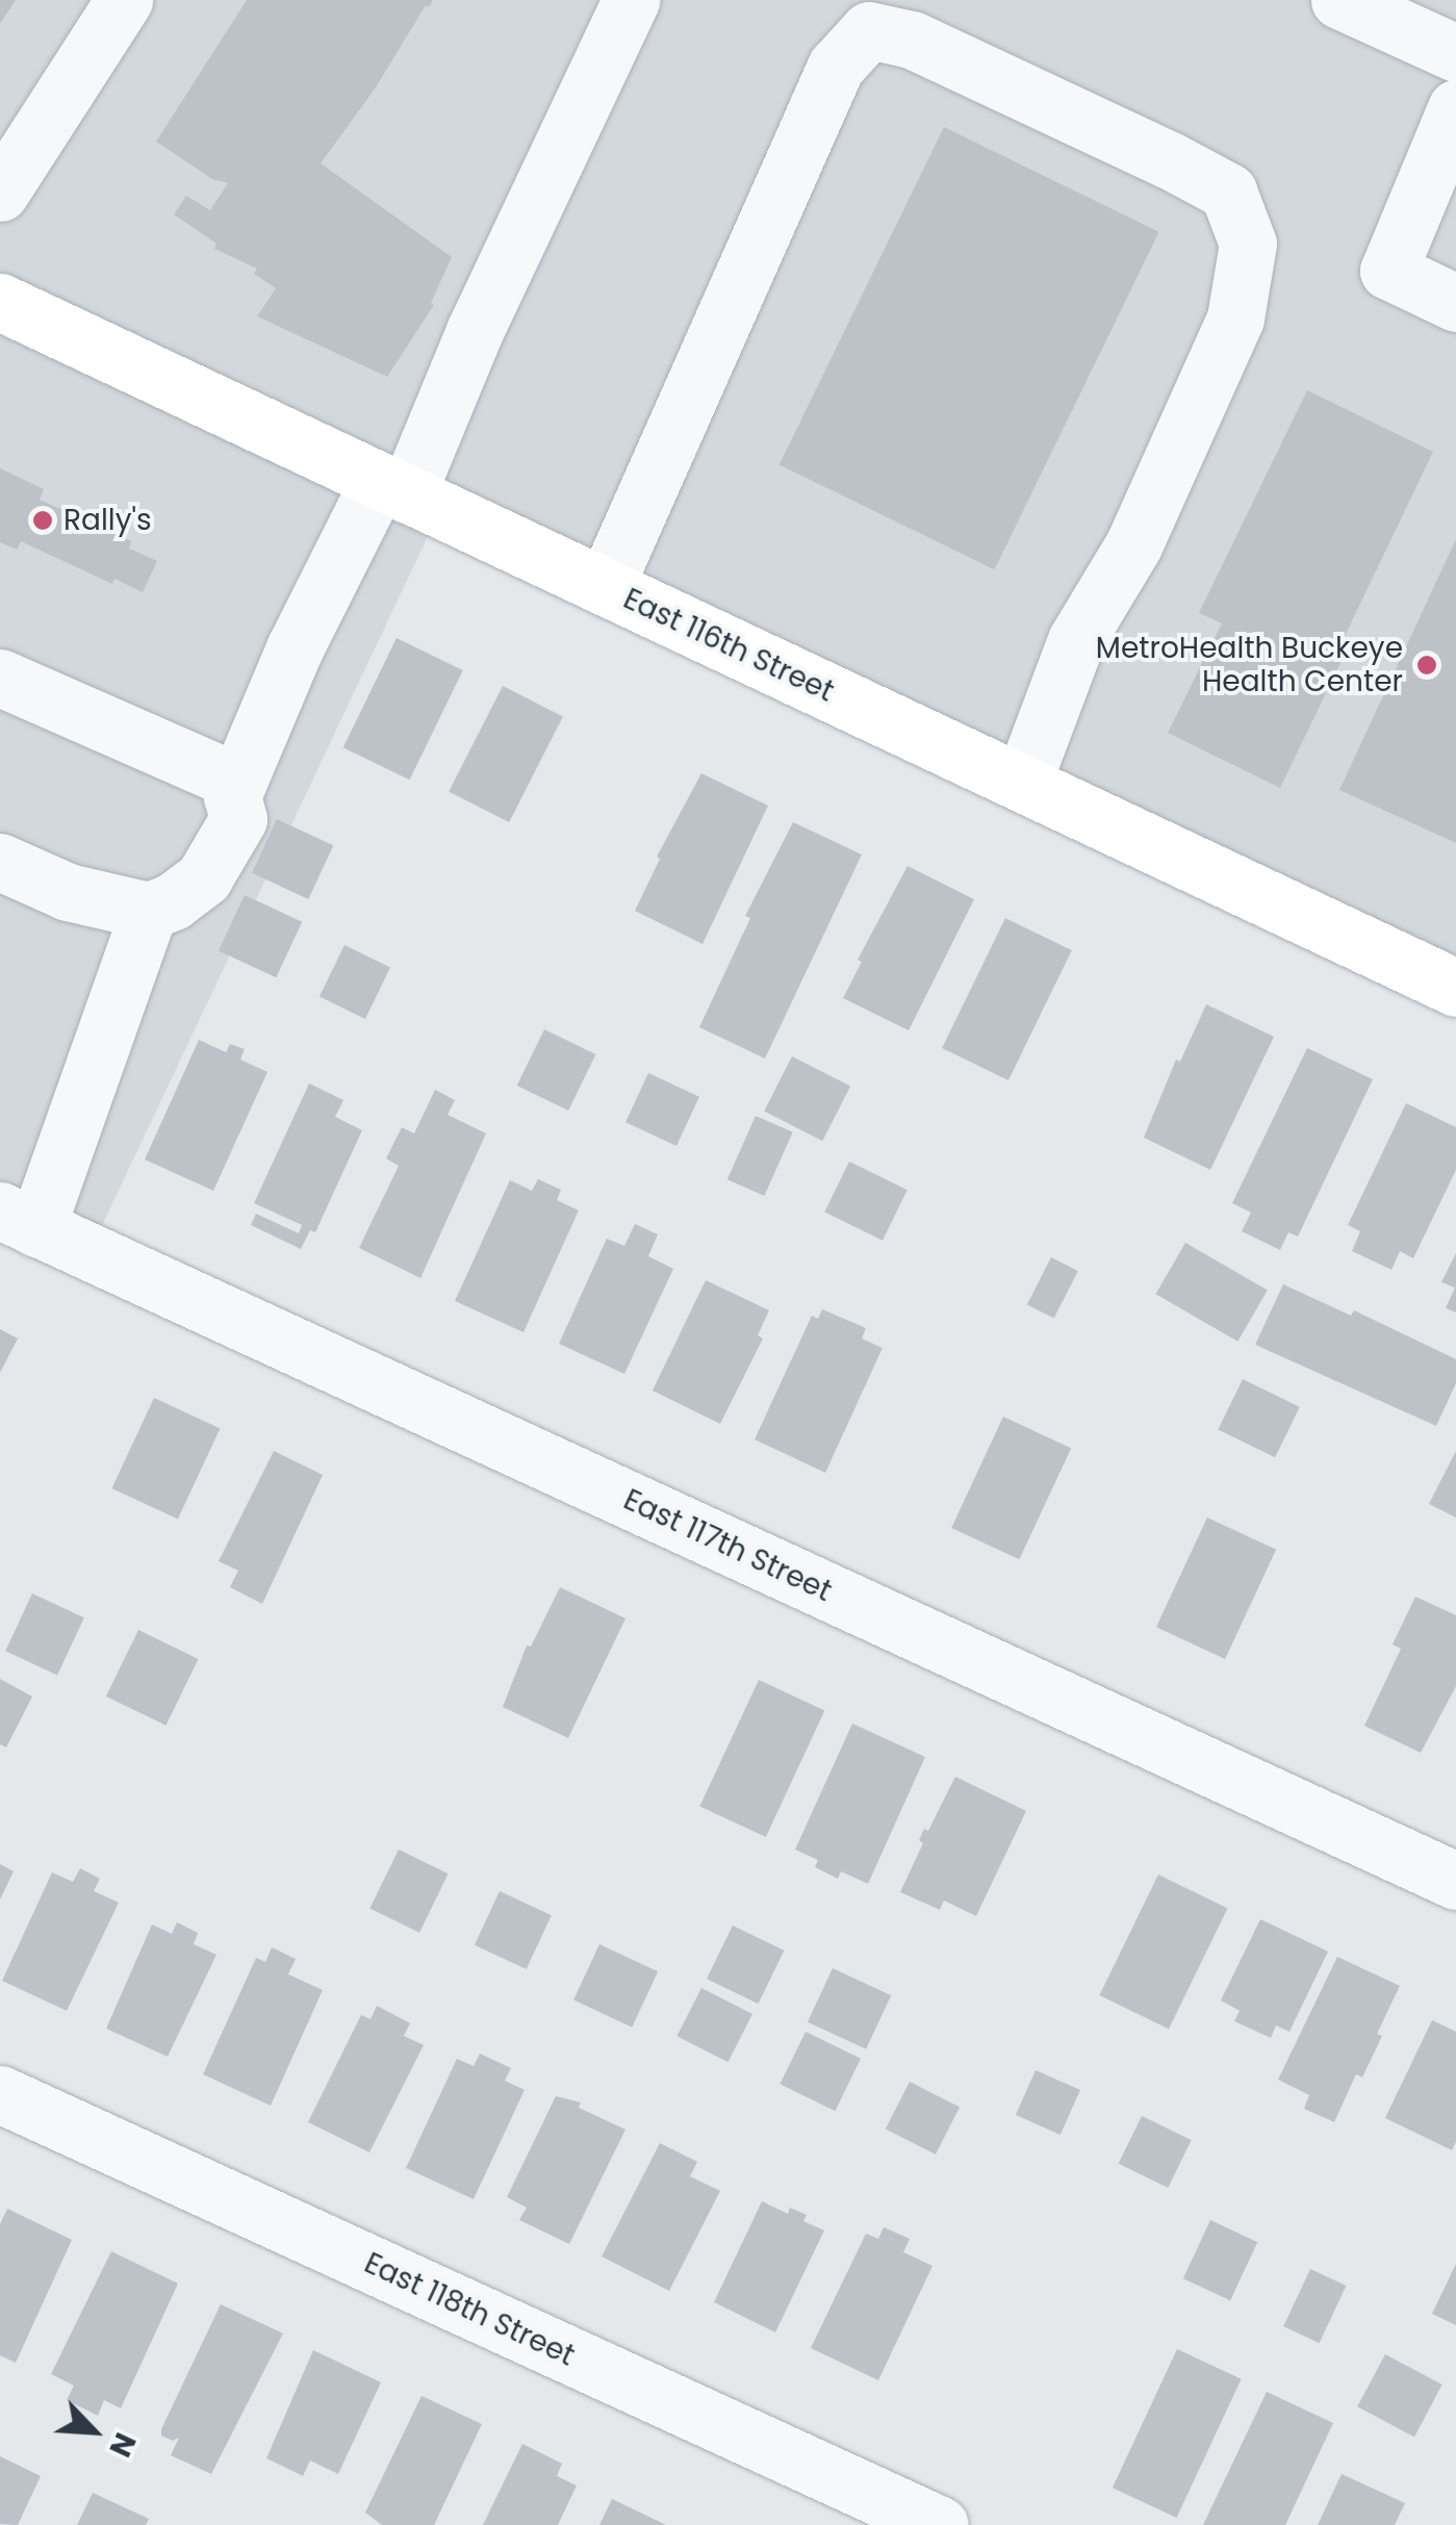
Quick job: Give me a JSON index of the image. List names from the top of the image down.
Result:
{
  "streets": {
    "main road": ["East 116th Street"],
    "street": ["East 117th Street", "East 118th Street"]
  },
  "places": ["Rally's", "MetroHealth Buckeye Health Center"],
  "north": "bottom right"
}
